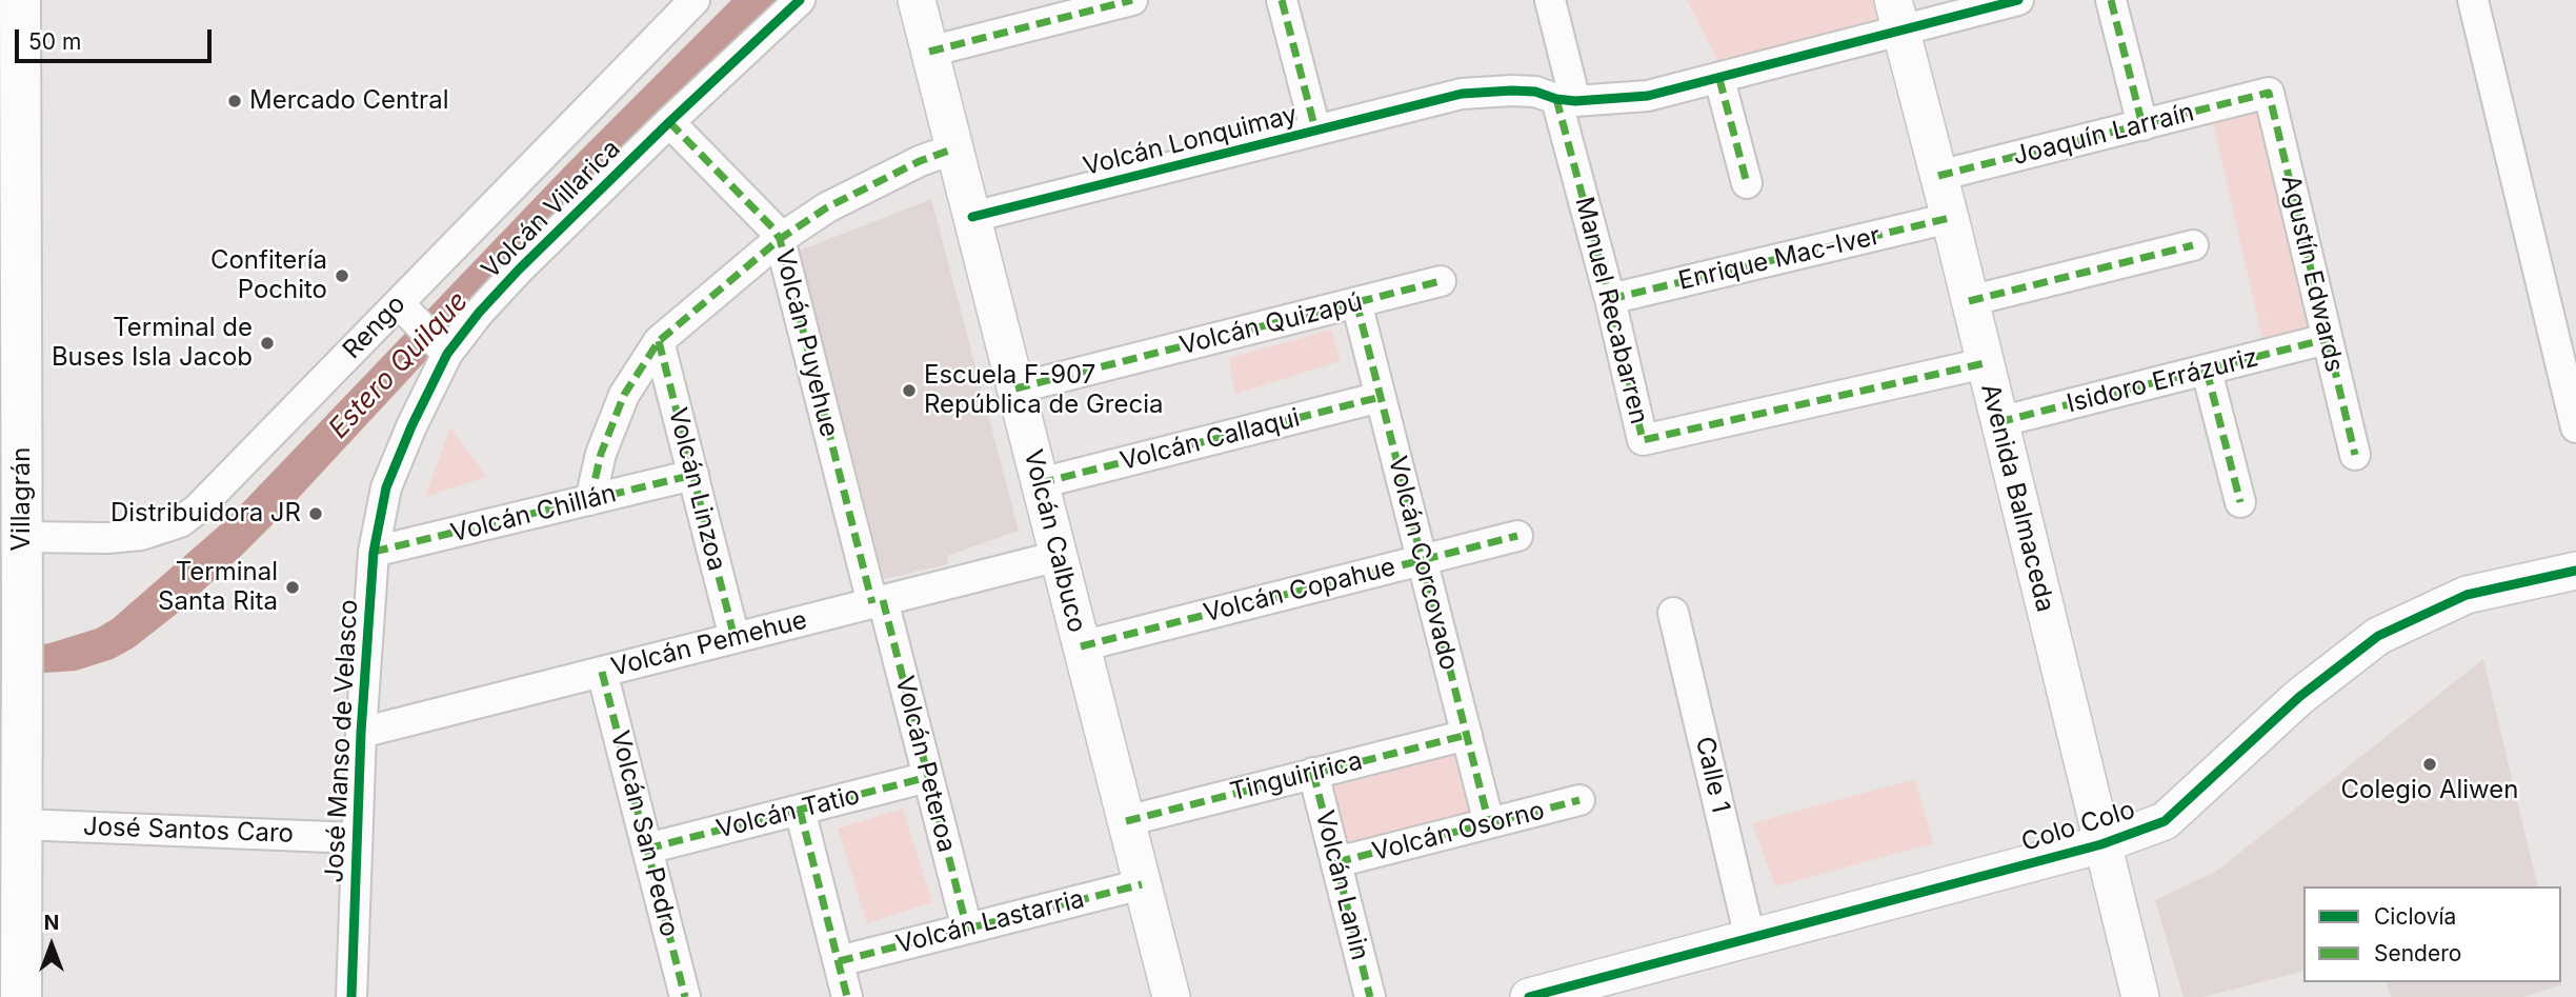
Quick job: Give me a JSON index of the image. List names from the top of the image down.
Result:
{
  "streets": {
    "main road": ["Villagrán"],
    "street": [
      "Joaquín Larraín",
      "Volcán Lonquimay",
      "Volcán Villarica",
      "Enrique Mac-Iver",
      "Agustín Edwards",
      "Manuel Recabarren",
      "Volcán Quizapú",
      "Rengo",
      "Volcán Puyehue",
      "Isidoro Errázuriz",
      "Volcán Callaqui",
      "Volcán Linzoa",
      "Avenida Balmaceda",
      "Volcán Chillán",
      "Volcán Calbuco",
      "Volcán Corcovado",
      "Volcán Copahue",
      "Volcán Pemehue",
      "José Manso de Velasco",
      "Volcán Peteroa",
      "Calle 1",
      "Tinguiririca",
      "Volcán Tatio",
      "Colo Colo",
      "José Santos Caro",
      "Volcán Osorno",
      "Volcán San Pedro",
      "Volcán Lanin",
      "Volcán Lastarria"
    ]
  },
  "crossings": [
    ["Joaquín Larraín", "Agustín Edwards"],
    ["Joaquín Larraín", "Avenida Balmaceda"],
    ["Volcán Lonquimay", "Manuel Recabarren"],
    ["Volcán Lonquimay", "Avenida Balmaceda"],
    ["Volcán Lonquimay", "Volcán Calbuco"],
    ["Volcán Villarica", "Volcán Puyehue"],
    ["Volcán Villarica", "José Manso de Velasco"],
    ["Enrique Mac-Iver", "Manuel Recabarren"],
    ["Enrique Mac-Iver", "Avenida Balmaceda"],
    ["Agustín Edwards", "Isidoro Errázuriz"],
    ["Manuel Recabarren", "Avenida Balmaceda"],
    ["Volcán Quizapú", "Volcán Calbuco"],
    ["Volcán Quizapú", "Volcán Corcovado"],
    ["Rengo", "Villagrán"],
    ["Volcán Puyehue", "Volcán Pemehue"],
    ["Volcán Puyehue", "Volcán Peteroa"],
    ["Isidoro Errázuriz", "Avenida Balmaceda"],
    ["Volcán Callaqui", "Volcán Calbuco"],
    ["Volcán Callaqui", "Volcán Corcovado"],
    ["Volcán Linzoa", "Volcán Chillán"],
    ["Volcán Linzoa", "Volcán Pemehue"],
    ["Avenida Balmaceda", "Colo Colo"],
    ["Villagrán", "José Santos Caro"],
    ["Volcán Chillán", "José Manso de Velasco"],
    ["Volcán Calbuco", "Volcán Copahue"],
    ["Volcán Calbuco", "Volcán Pemehue"],
    ["Volcán Calbuco", "Tinguiririca"],
    ["Volcán Calbuco", "Volcán Lastarria"],
    ["Volcán Corcovado", "Volcán Copahue"],
    ["Volcán Corcovado", "Tinguiririca"],
    ["Volcán Corcovado", "Volcán Osorno"],
    ["Volcán Pemehue", "José Manso de Velasco"],
    ["Volcán Pemehue", "Volcán Peteroa"],
    ["Volcán Pemehue", "Volcán San Pedro"],
    ["José Manso de Velasco", "José Santos Caro"],
    ["Volcán Peteroa", "Volcán Tatio"],
    ["Volcán Peteroa", "Volcán Lastarria"],
    ["Calle 1", "Colo Colo"],
    ["Tinguiririca", "Volcán Lanin"],
    ["Volcán Tatio", "Volcán San Pedro"],
    ["Volcán Osorno", "Volcán Lanin"]
  ],
  "water": ["Estero Quilque"],
  "places": [
    "Mercado Central",
    "Confitería Pochito",
    "Terminal de Buses Isla Jacob",
    "Escuela F-907 República de Grecia",
    "Distribuidora JR",
    "Terminal Santa Rita",
    "Colegio Aliwen"
  ],
  "legend": ["Ciclovía", "Sendero"],
  "scale_bar": "50 m",
  "north": "top"
}
